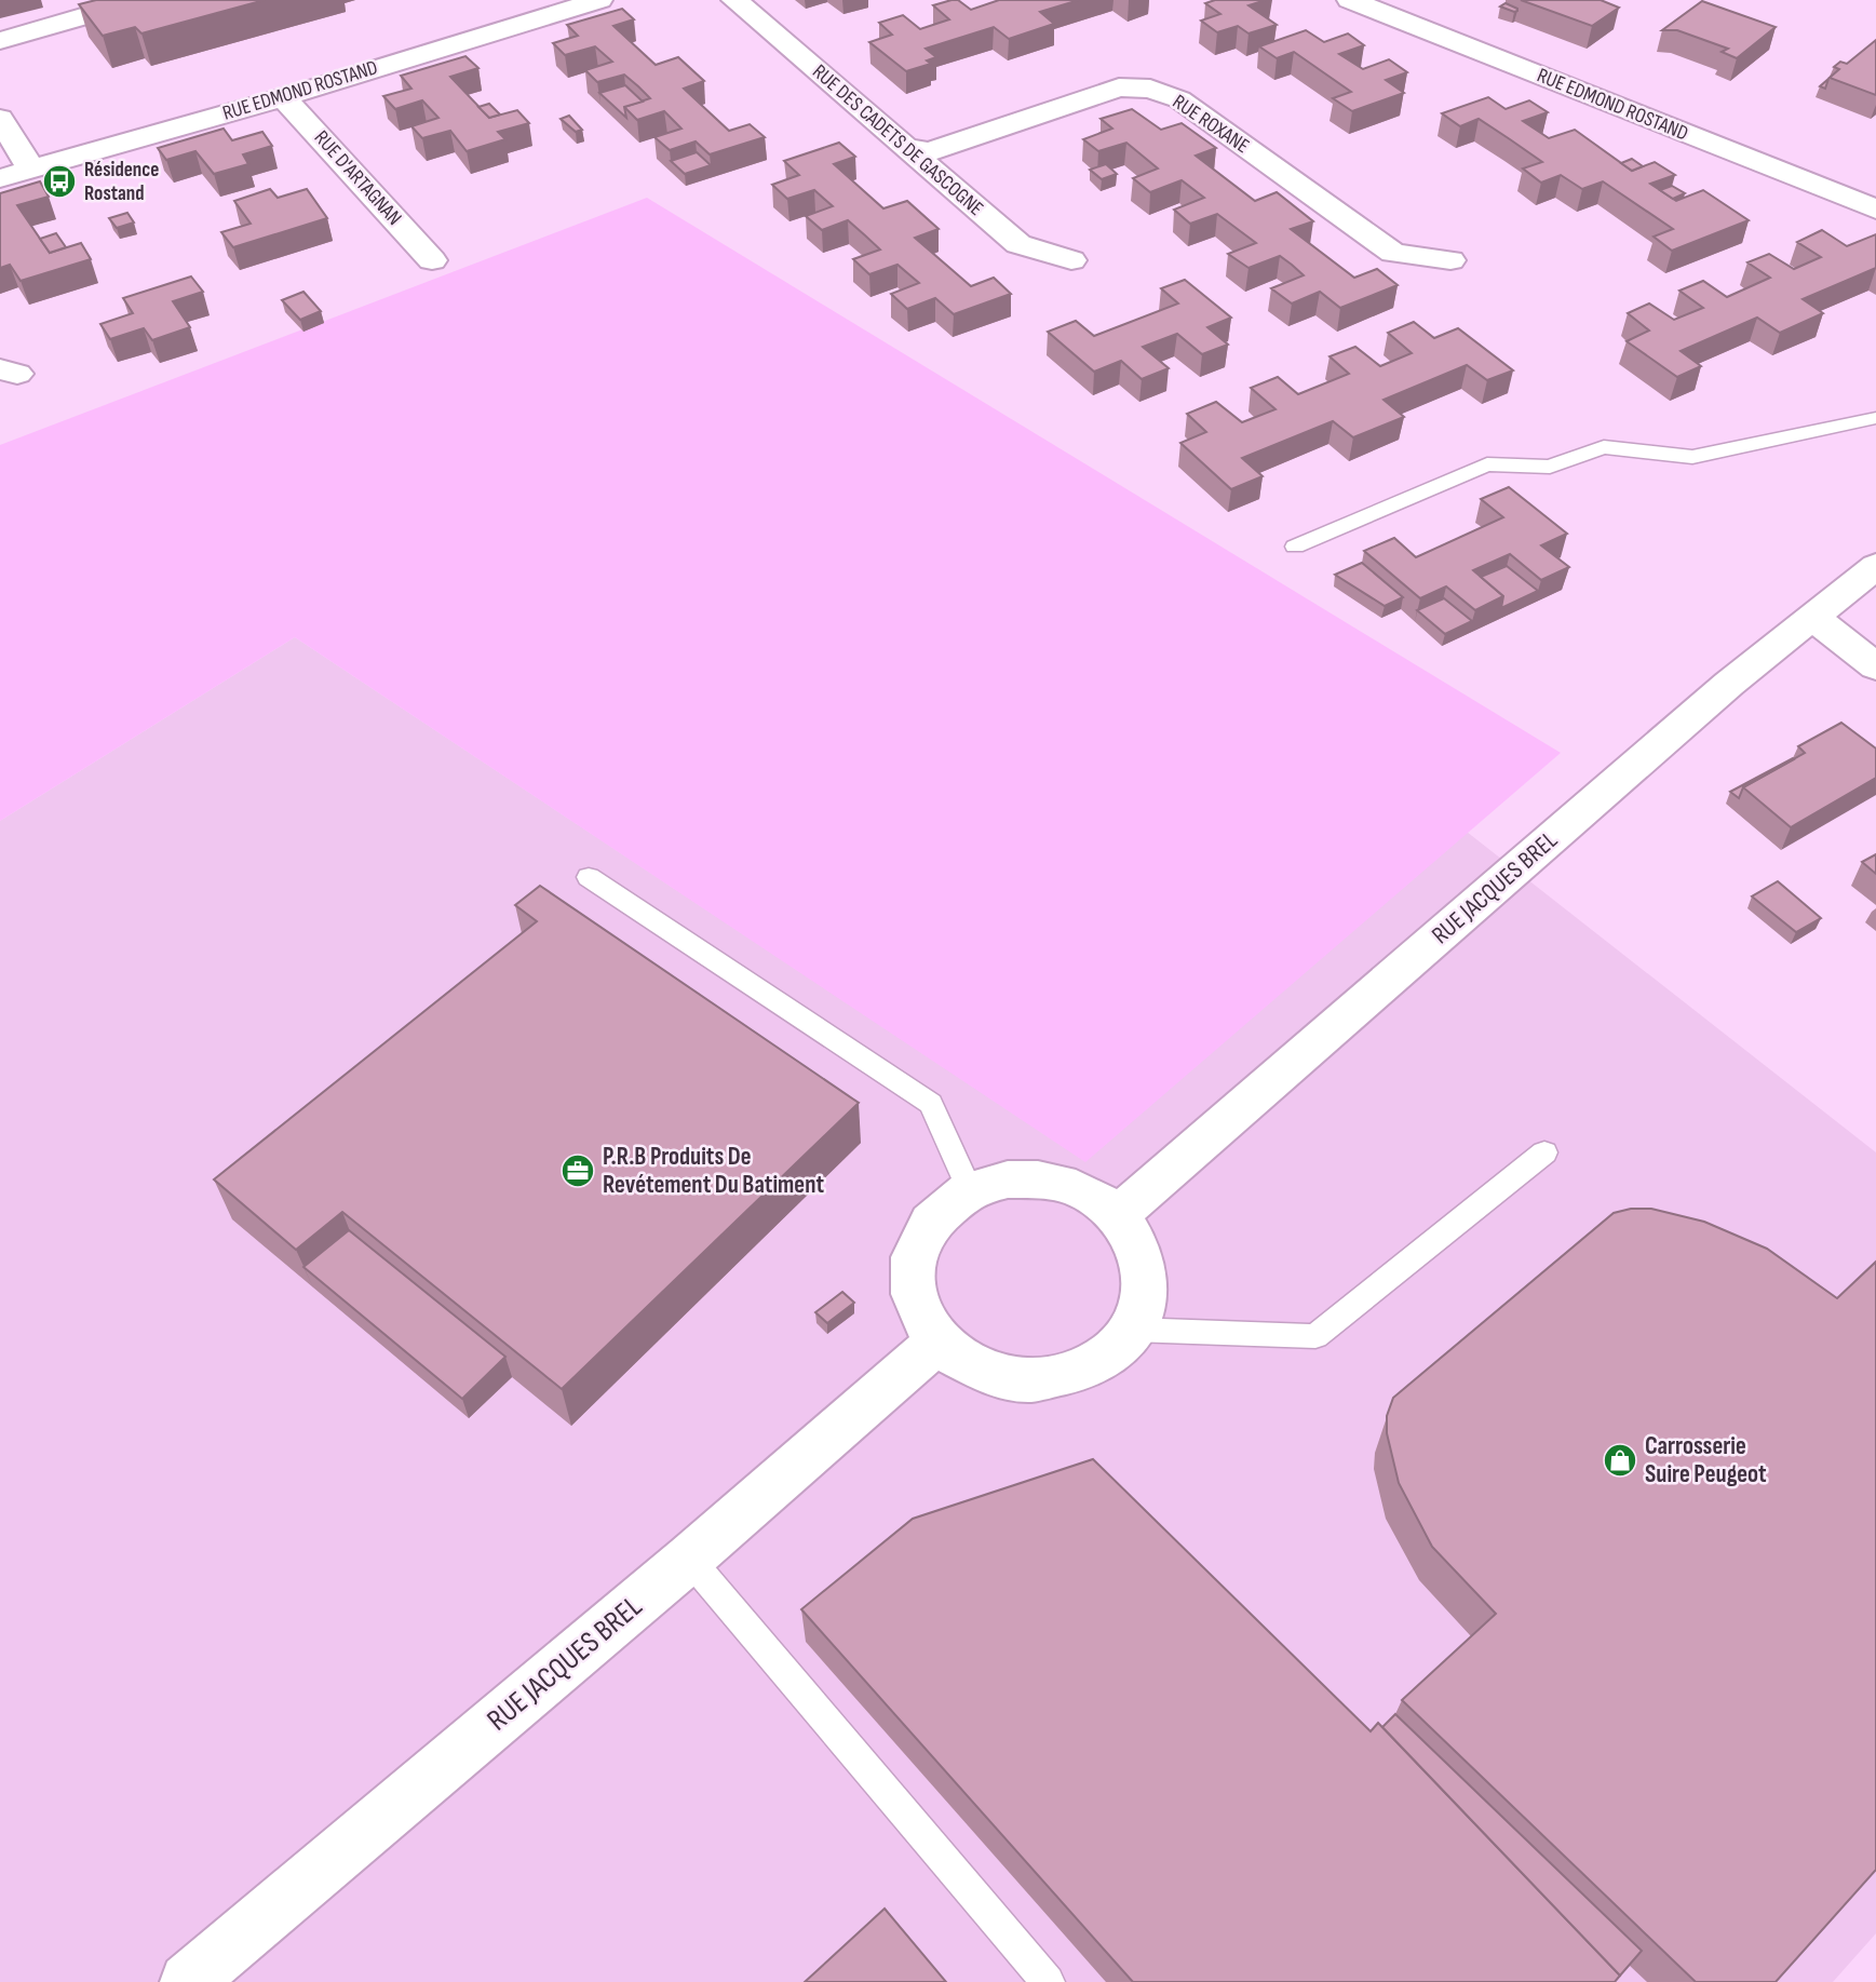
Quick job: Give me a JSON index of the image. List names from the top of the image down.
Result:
{
  "streets": {
    "street": [
      "RUE EDMOND ROSTAND",
      "RUE ROXANE",
      "RUE DES CADETS DE GASCOGNE",
      "RUE D'ARTAGNAN",
      "RUE JACQUES BREL"
    ]
  },
  "crossings": [
    ["RUE EDMOND ROSTAND", "RUE D'ARTAGNAN"],
    ["RUE ROXANE", "RUE DES CADETS DE GASCOGNE"]
  ],
  "places": {
    "bus stop": ["Résidence Rostand"],
    "office": ["P.R.B Produits De Revétement Du Batiment"],
    "shop": ["Carrosserie Suire Peugeot"]
  }
}
